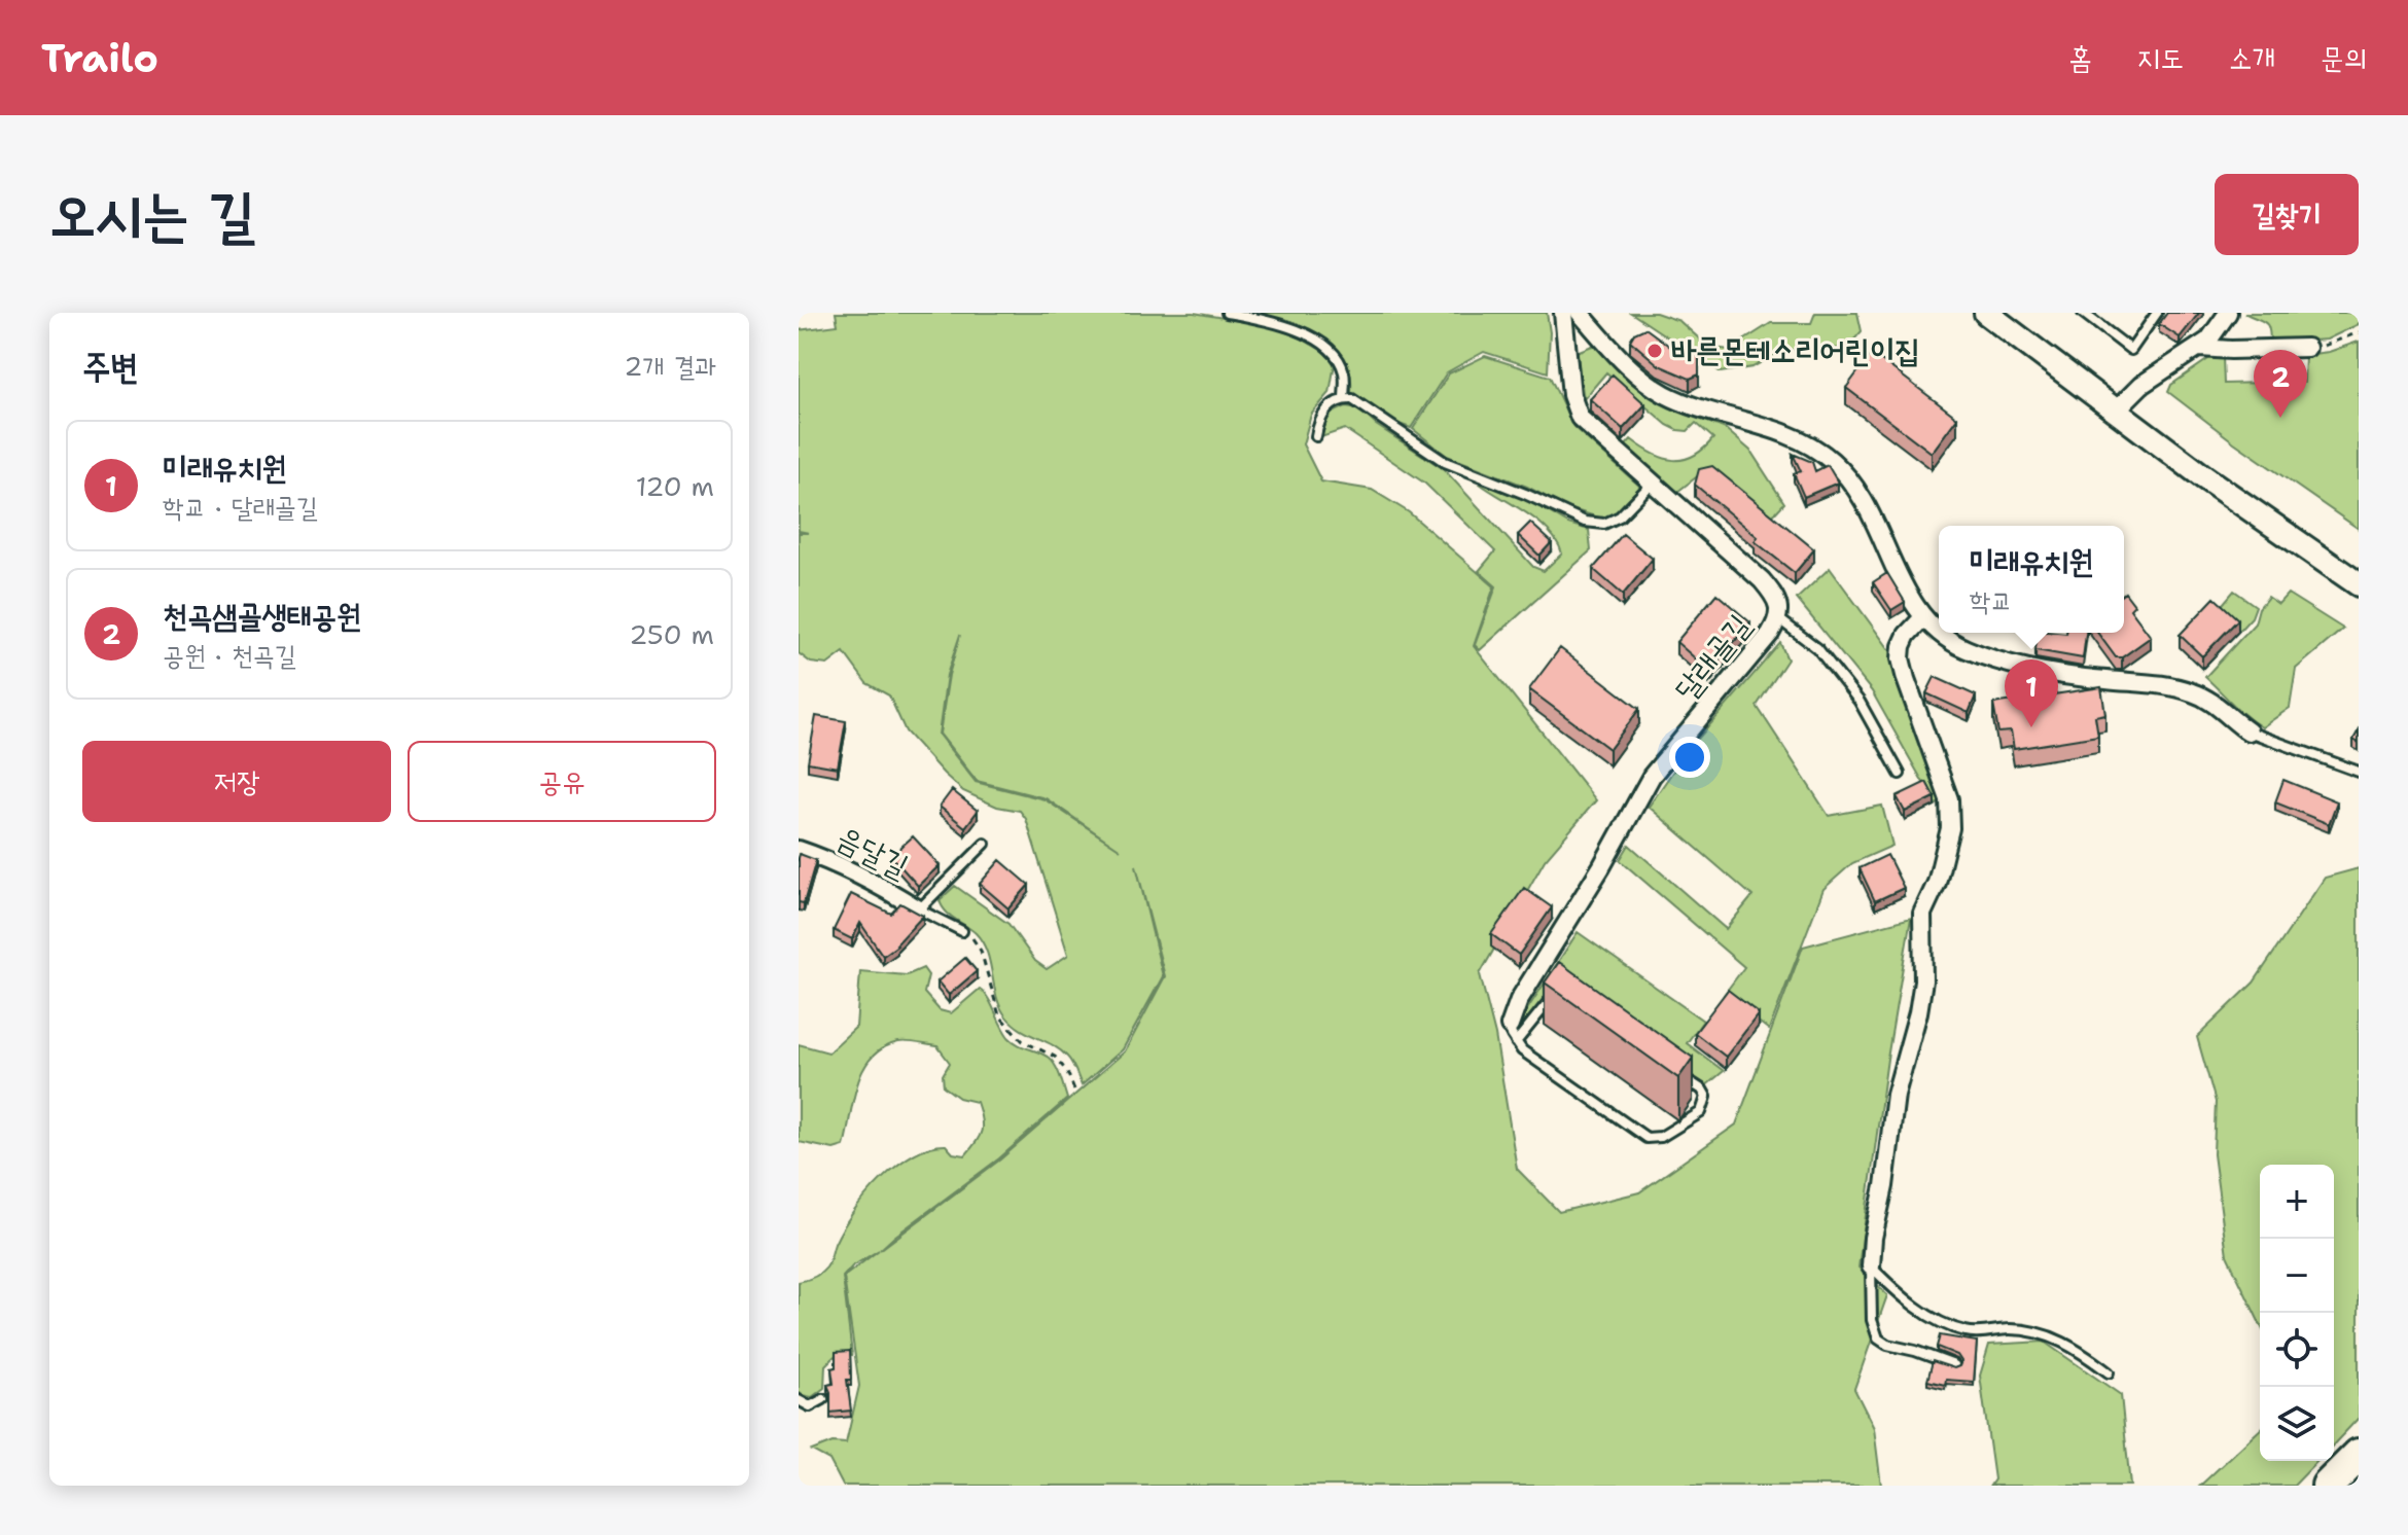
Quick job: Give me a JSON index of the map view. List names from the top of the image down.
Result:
{
  "streets": {
    "street": ["달래골길", "음달길"]
  },
  "places": ["바른몬테소리어린이집"],
  "page": {
    "header": "Trailo",
    "nav": [
      "홈",
      "지도",
      "소개",
      "문의"
    ],
    "buttons": [
      "길찾기",
      ["저장", "공유"]
    ],
    "title": "오시는 길",
    "heading": ["주변", "2개 결과"],
    "pins": ["2", "1"],
    "list": [
      {
        "mark": "1",
        "name": "미래유치원",
        "note": "학교 · 달래골길",
        "value": "120 m"
      },
      {
        "mark": "2",
        "name": "천곡샘골생태공원",
        "note": "공원 · 천곡길",
        "value": "250 m"
      }
    ],
    "popup": ["미래유치원", "학교"],
    "map_buttons": ["+", "−"]
  }
}
